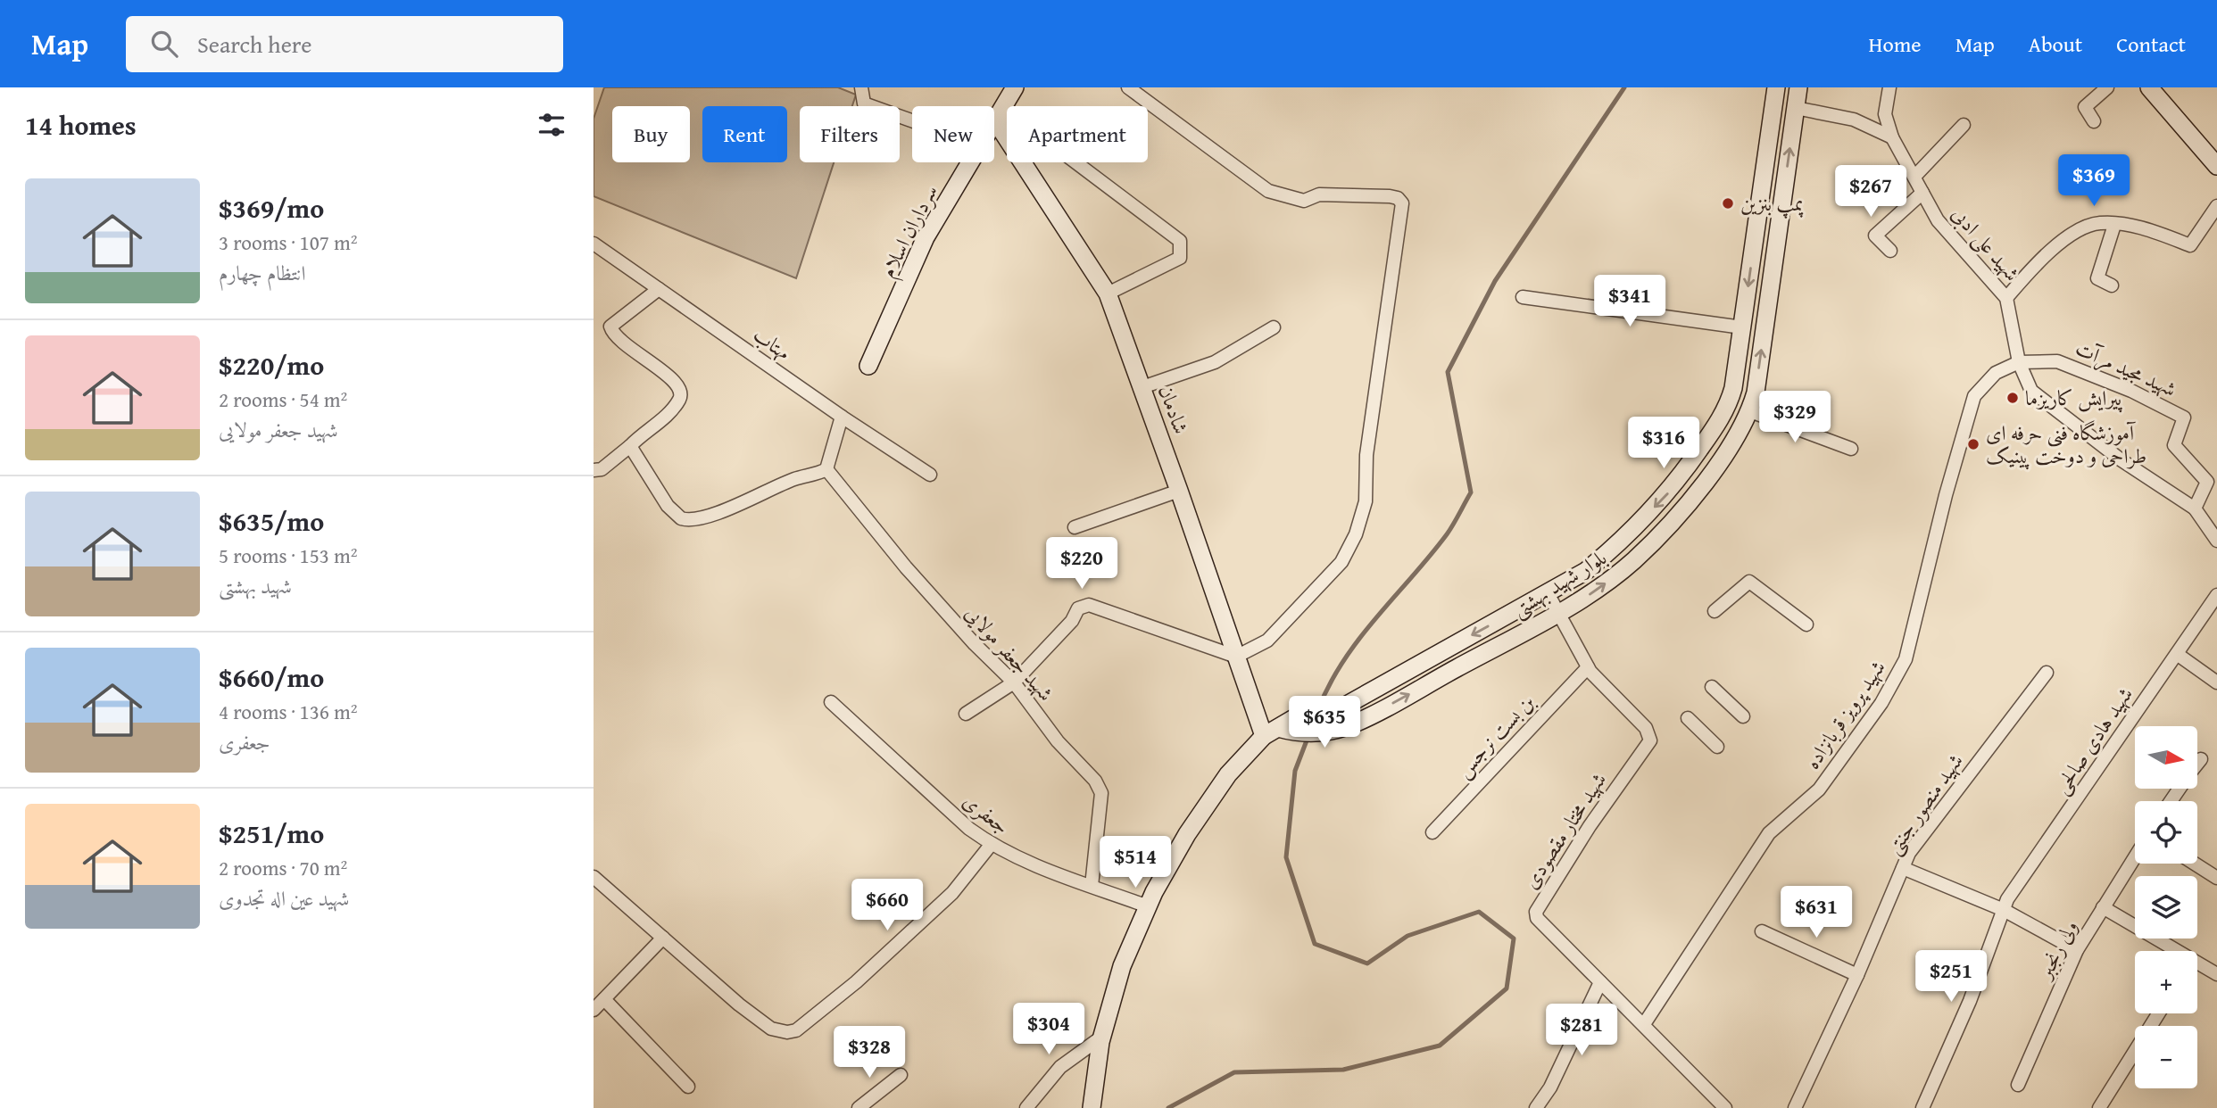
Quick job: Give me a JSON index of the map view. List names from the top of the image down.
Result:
{
  "streets": {
    "main road": ["سرداران اسلام", "شادمان", "بلوار شهید بهشتی"],
    "street": [
      "شهید علی ادبی",
      "مهتاب",
      "شهید مجید مرآت",
      "شهید جعفر مولایی",
      "شهید پرویز قربانزاده",
      "بن بست نرجس",
      "شهید هادی صالحی",
      "شهید منصور جنتی",
      "جعفری",
      "شهید مختار مقصودی",
      "ولی رنجبر"
    ]
  },
  "crossings": [
    ["سرداران اسلام", "شادمان"],
    ["شهید علی ادبی", "شهید مجید مرآت"],
    ["شهید علی ادبی", "شهید پرویز قربانزاده"],
    ["شهید مجید مرآت", "شهید پرویز قربانزاده"],
    ["بلوار شهید بهشتی", "شهید مختار مقصودی"],
    ["شهید جعفر مولایی", "جعفری"],
    ["شهید پرویز قربانزاده", "شهید مختار مقصودی"],
    ["بن بست نرجس", "شهید مختار مقصودی"]
  ],
  "places": ["پمپ بنزین", "پیرایش کاریزما", "آموزشگاه فنی حرفه ای طراحی و دوخت پینیک"],
  "north": "right",
  "page": {
    "header": "Map",
    "search": "Search here",
    "nav": [
      "Home",
      "Map",
      "About",
      "Contact"
    ],
    "heading": "14 homes",
    "chip": [
      "Buy",
      "Rent",
      "Filters",
      "New",
      "Apartment"
    ],
    "price": [
      "$369",
      "$267",
      "$341",
      "$329",
      "$316",
      "$220",
      "$635",
      "$514",
      "$660",
      "$631",
      "$251",
      "$304",
      "$281",
      "$328"
    ],
    "list": [
      {
        "name": "$369/mo",
        "note": "3 rooms · 107 m² · انتظام چهارم"
      },
      {
        "name": "$220/mo",
        "note": "2 rooms · 54 m² · شهید جعفر مولایی"
      },
      {
        "name": "$635/mo",
        "note": "5 rooms · 153 m² · شهید بهشتی"
      },
      {
        "name": "$660/mo",
        "note": "4 rooms · 136 m² · جعفری"
      },
      {
        "name": "$251/mo",
        "note": "2 rooms · 70 m² · شهید عین اله تجدوی"
      }
    ],
    "map_buttons": ["+", "−"]
  }
}
